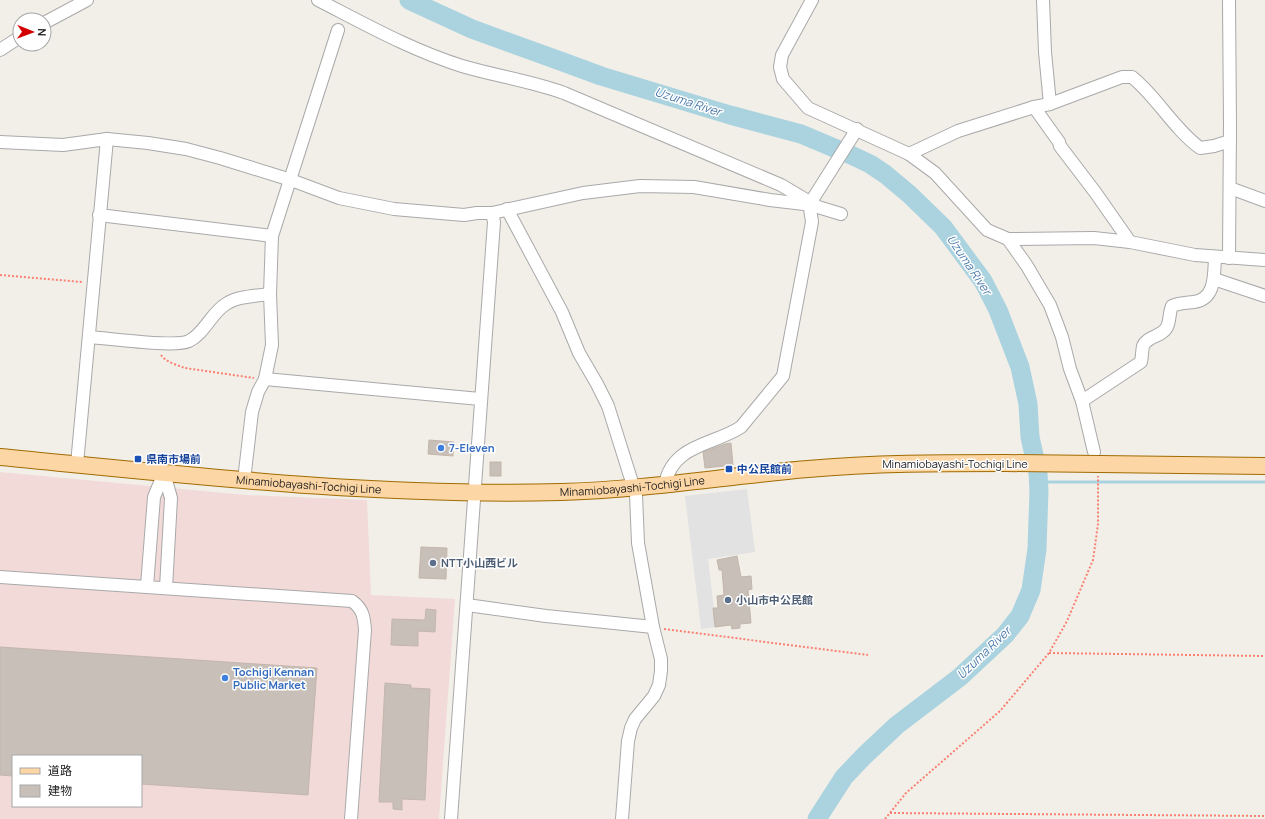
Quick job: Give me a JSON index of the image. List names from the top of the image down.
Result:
{
  "streets": {
    "main road": ["Minamiobayashi-Tochigi Line"]
  },
  "water": ["Uzuma River"],
  "places": {
    "other": [
      "7-Eleven",
      "NTT小山西ビル",
      "小山市中公民館",
      "Tochigi Kennan Public Market"
    ],
    "transit": ["県南市場前", "中公民館前"]
  },
  "legend": ["道路", "建物"],
  "north": "right"
}
